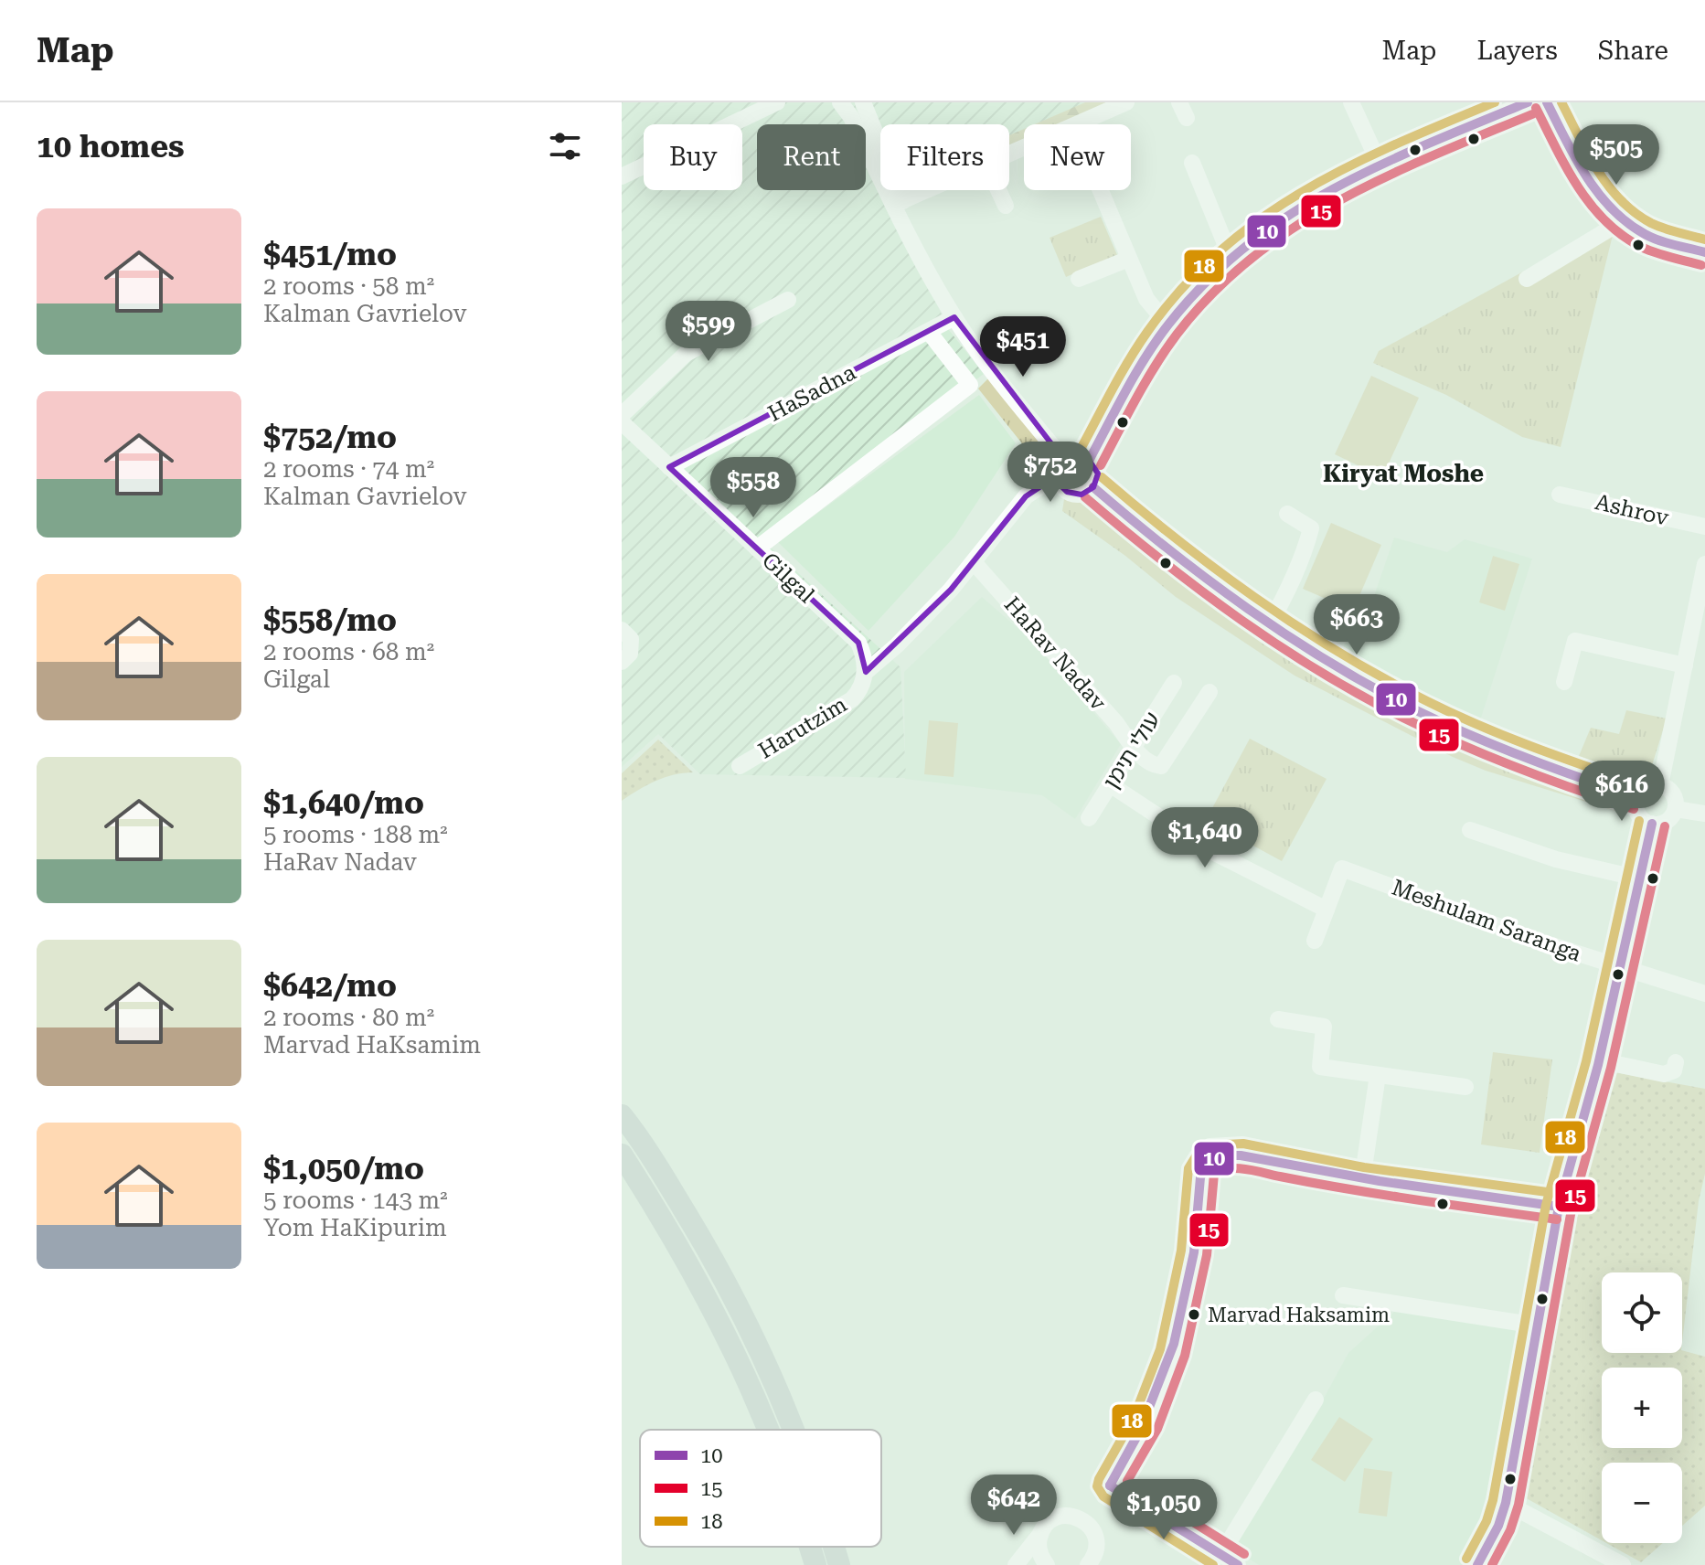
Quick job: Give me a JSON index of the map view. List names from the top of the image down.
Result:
{
  "streets": {
    "street": [
      "HaSadna",
      "Ashrov",
      "Gilgal",
      "HaRav Nadav",
      "Harutzim",
      "עולי תימן",
      "Meshulam Saranga"
    ]
  },
  "crossings": [
    ["HaSadna", "Gilgal"],
    ["Gilgal", "Harutzim"],
    ["HaRav Nadav", "Harutzim"],
    ["HaRav Nadav", "עולי תימן"]
  ],
  "districts": ["Kiryat Moshe"],
  "places": ["Marvad Haksamim"],
  "lines": ["transit line 10", "transit line 18", "transit line 15"],
  "legend": ["10", "15", "18"],
  "page": {
    "header": "Map",
    "nav": ["Map", "Layers", "Share"],
    "heading": "10 homes",
    "price": [
      "$505",
      "$599",
      "$451",
      "$752",
      "$558",
      "$663",
      "$616",
      "$1,640",
      "$642",
      "$1,050"
    ],
    "chip": [
      "Buy",
      "Rent",
      "Filters",
      "New"
    ],
    "list": [
      {
        "name": "$451/mo",
        "note": "2 rooms · 58 m² · Kalman Gavrielov"
      },
      {
        "name": "$752/mo",
        "note": "2 rooms · 74 m² · Kalman Gavrielov"
      },
      {
        "name": "$558/mo",
        "note": "2 rooms · 68 m² · Gilgal"
      },
      {
        "name": "$1,640/mo",
        "note": "5 rooms · 188 m² · HaRav Nadav"
      },
      {
        "name": "$642/mo",
        "note": "2 rooms · 80 m² · Marvad HaKsamim"
      },
      {
        "name": "$1,050/mo",
        "note": "5 rooms · 143 m² · Yom HaKipurim"
      }
    ],
    "map_buttons": ["+", "−"]
  }
}
